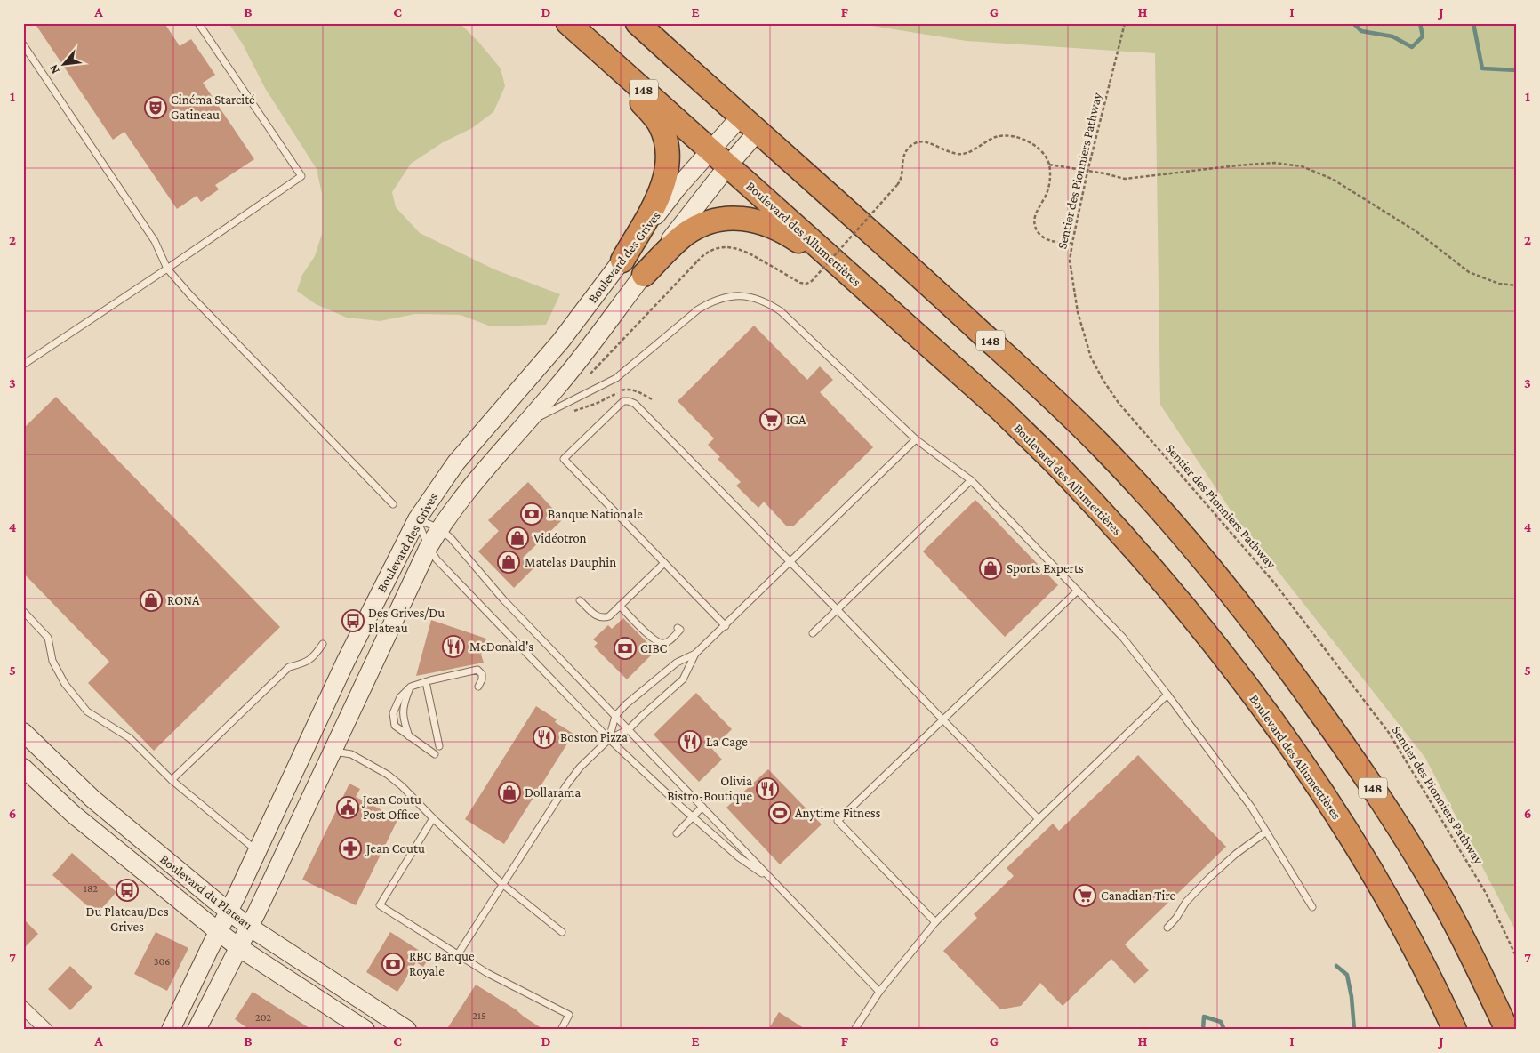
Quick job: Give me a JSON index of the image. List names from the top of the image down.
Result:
{
  "streets": {
    "highway": ["148", "Boulevard des Allumettières"],
    "street": ["Boulevard des Grives", "Boulevard du Plateau"],
    "path": ["Sentier des Pionniers Pathway"]
  },
  "crossings": [
    ["148", "Boulevard des Grives"],
    ["Boulevard des Allumettières", "Boulevard des Grives"],
    ["Boulevard des Grives", "Boulevard du Plateau"]
  ],
  "places": {
    "theatre": ["Cinéma Starcité Gatineau"],
    "supermarket": ["IGA", "Canadian Tire"],
    "bank": ["Banque Nationale", "CIBC", "RBC Banque Royale"],
    "shop": [
      "Vidéotron",
      "Matelas Dauphin",
      "Sports Experts",
      "RONA",
      "Dollarama"
    ],
    "bus stop": ["Des Grives/Du Plateau", "Du Plateau/Des Grives"],
    "restaurant": [
      "McDonald's",
      "Boston Pizza",
      "La Cage",
      "Olivia Bistro-Boutique"
    ],
    "public building": ["Jean Coutu Post Office"],
    "sports": ["Anytime Fitness"],
    "pharmacy": ["Jean Coutu"]
  },
  "house_numbers": [
    "182",
    "306",
    "215",
    "202"
  ],
  "north": "bottom left",
  "grid": {
    "columns": [
      "A",
      "B",
      "C",
      "D",
      "E",
      "F",
      "G",
      "H",
      "I",
      "J"
    ],
    "rows": [
      "1",
      "2",
      "3",
      "4",
      "5",
      "6",
      "7"
    ]
  }
}
